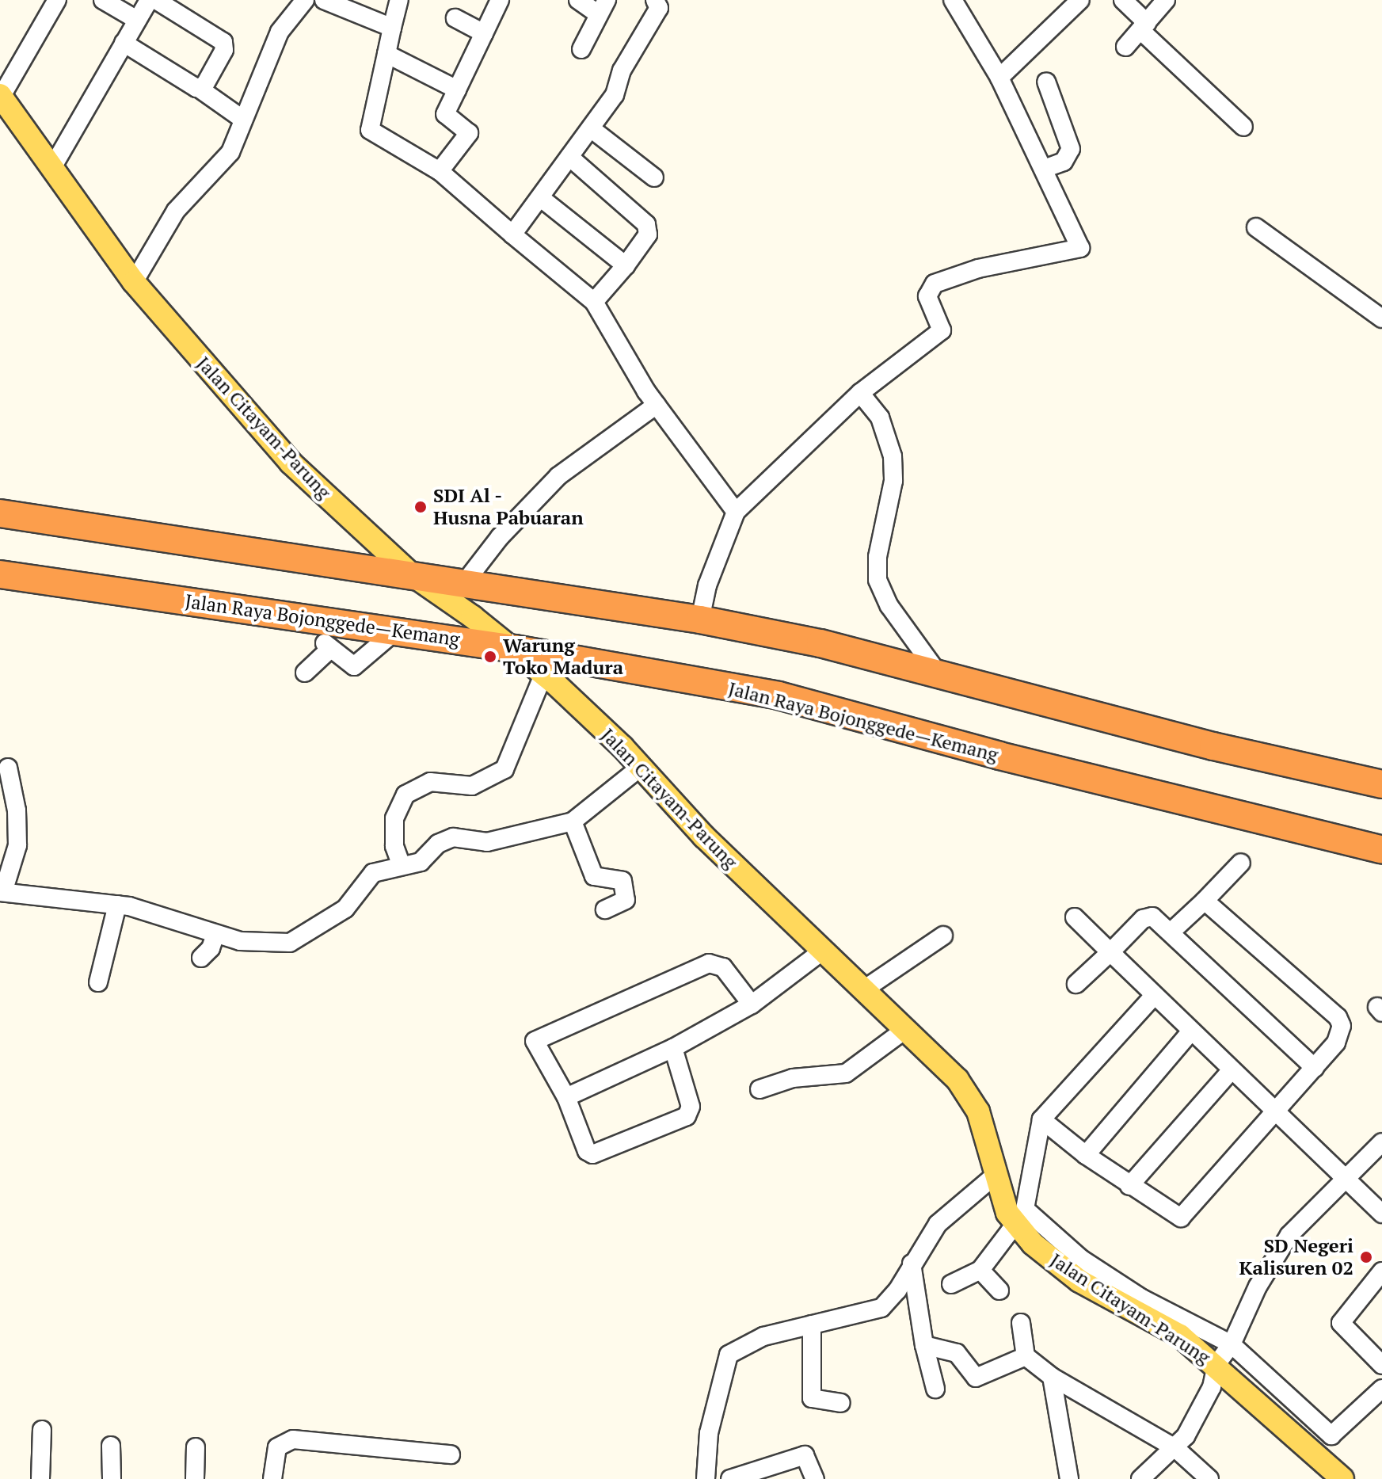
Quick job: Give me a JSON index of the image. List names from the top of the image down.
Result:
{
  "streets": {
    "highway": ["Jalan Raya Bojonggede—Kemang"],
    "main road": ["Jalan Citayam-Parung"]
  },
  "crossings": [
    ["Jalan Citayam-Parung", "Jalan Raya Bojonggede—Kemang"]
  ],
  "places": ["SDI Al - Husna Pabuaran", "Warung Toko Madura", "SD Negeri Kalisuren 02"]
}
